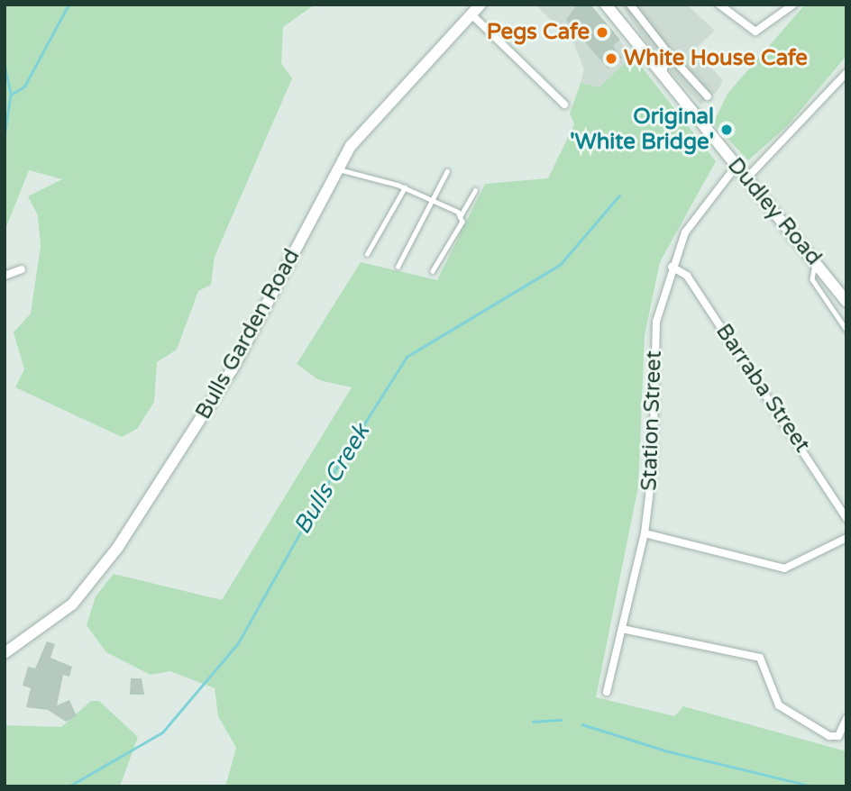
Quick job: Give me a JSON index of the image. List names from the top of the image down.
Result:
{
  "streets": {
    "main road": ["Dudley Road", "Bulls Garden Road"],
    "street": ["Barraba Street", "Station Street"]
  },
  "crossings": [
    ["Dudley Road", "Station Street"],
    ["Barraba Street", "Station Street"]
  ],
  "water": ["Bulls Creek"],
  "places": ["Pegs Cafe", "White House Cafe", "Original 'White Bridge'"]
}
